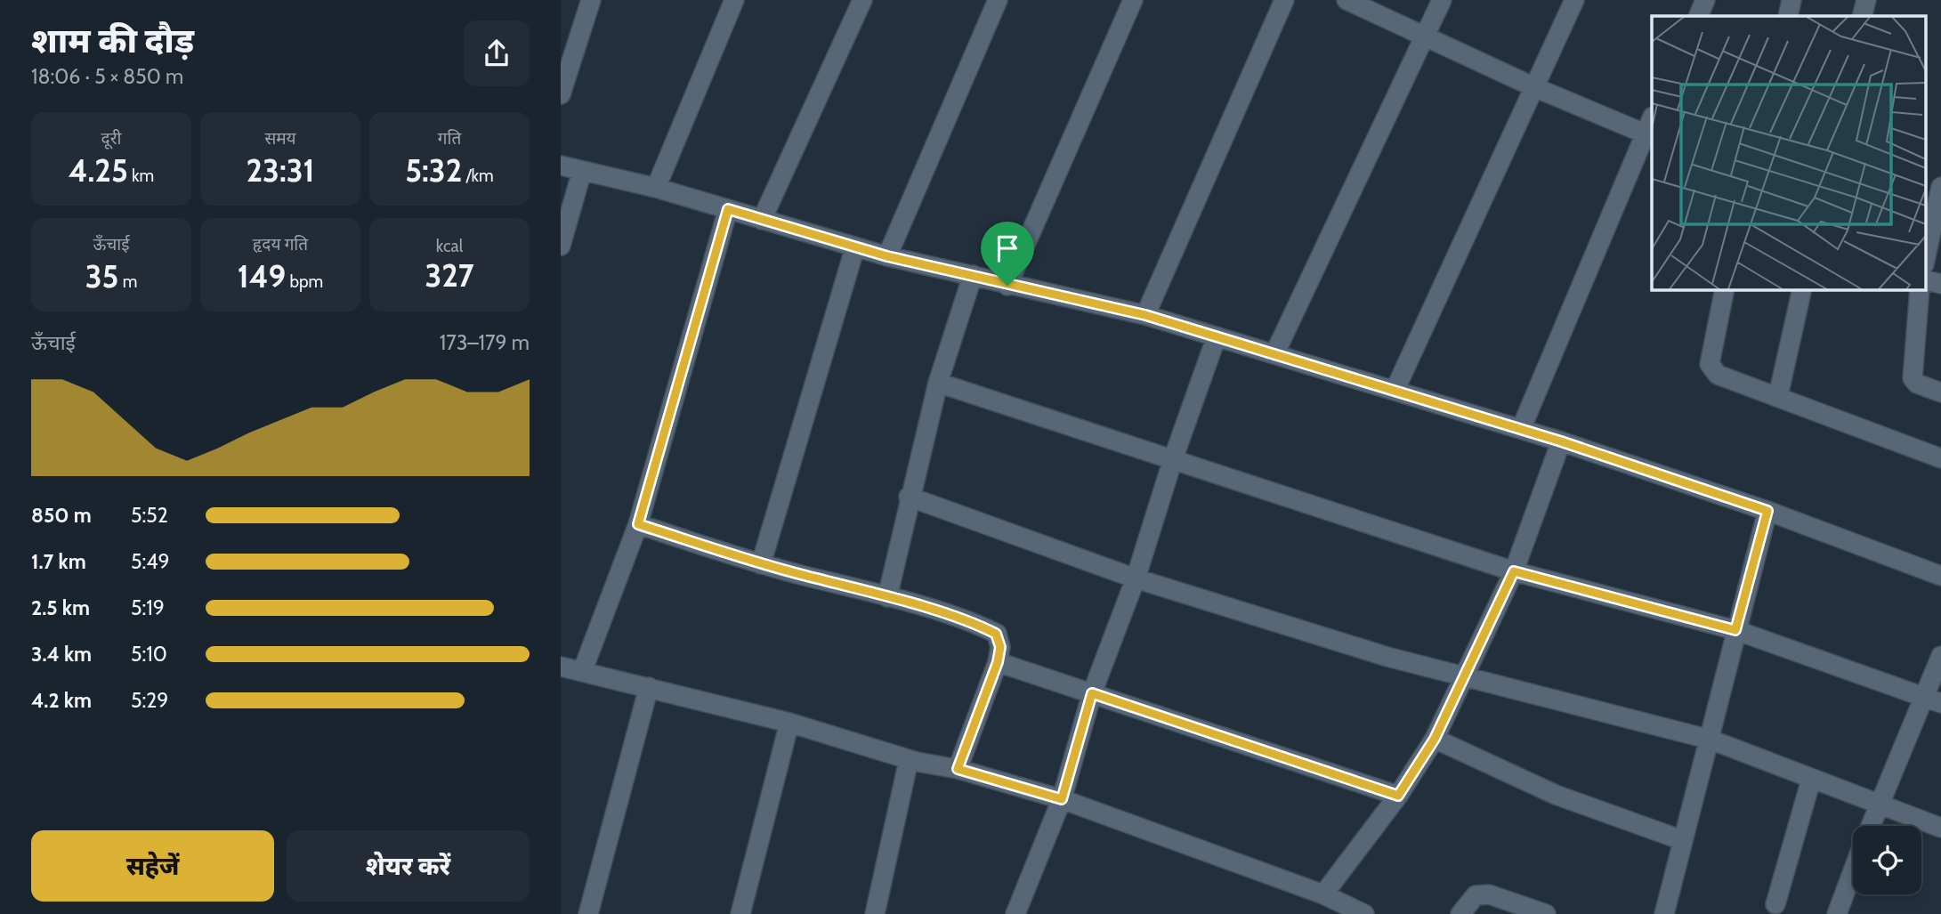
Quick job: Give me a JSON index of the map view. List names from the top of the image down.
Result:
{
  "page": {
    "heading": ["शाम की दौड़", "18:06 · 5 × 850 m"],
    "stats": [
      ["दूरी", "4.25 km"],
      ["समय", "23:31"],
      ["गति", "5:32 /km"],
      ["ऊँचाई", "35 m"],
      ["हृदय गति", "149 bpm"],
      ["kcal", "327"]
    ],
    "chart": ["ऊँचाई", "173–179 m"],
    "list": [
      {
        "name": "850 m",
        "note": "5:52"
      },
      {
        "name": "1.7 km",
        "note": "5:49"
      },
      {
        "name": "2.5 km",
        "note": "5:19"
      },
      {
        "name": "3.4 km",
        "note": "5:10"
      },
      {
        "name": "4.2 km",
        "note": "5:29"
      }
    ],
    "buttons": ["सहेजें", "शेयर करें"]
  }
}
